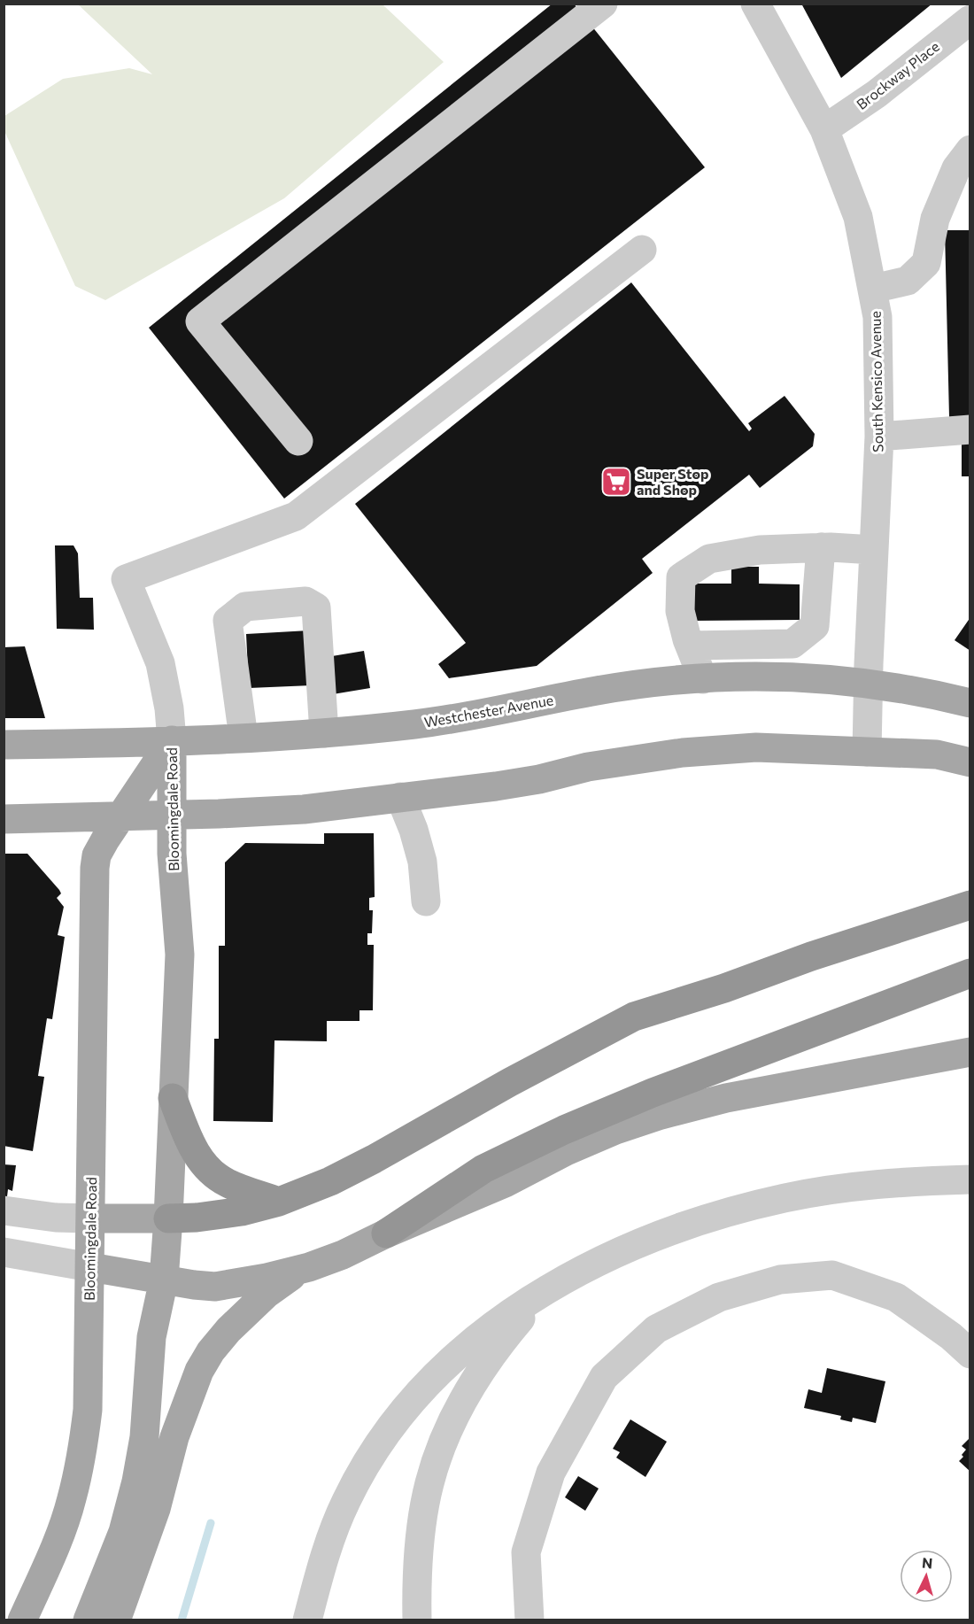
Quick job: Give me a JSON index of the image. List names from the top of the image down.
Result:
{
  "streets": {
    "main road": ["Westchester Avenue", "Bloomingdale Road"],
    "street": ["Brockway Place", "South Kensico Avenue"]
  },
  "crossings": [
    ["Brockway Place", "South Kensico Avenue"],
    ["South Kensico Avenue", "Westchester Avenue"],
    ["Westchester Avenue", "Bloomingdale Road"]
  ],
  "places": {
    "supermarket": ["Super Stop and Shop"]
  },
  "north": "top"
}
